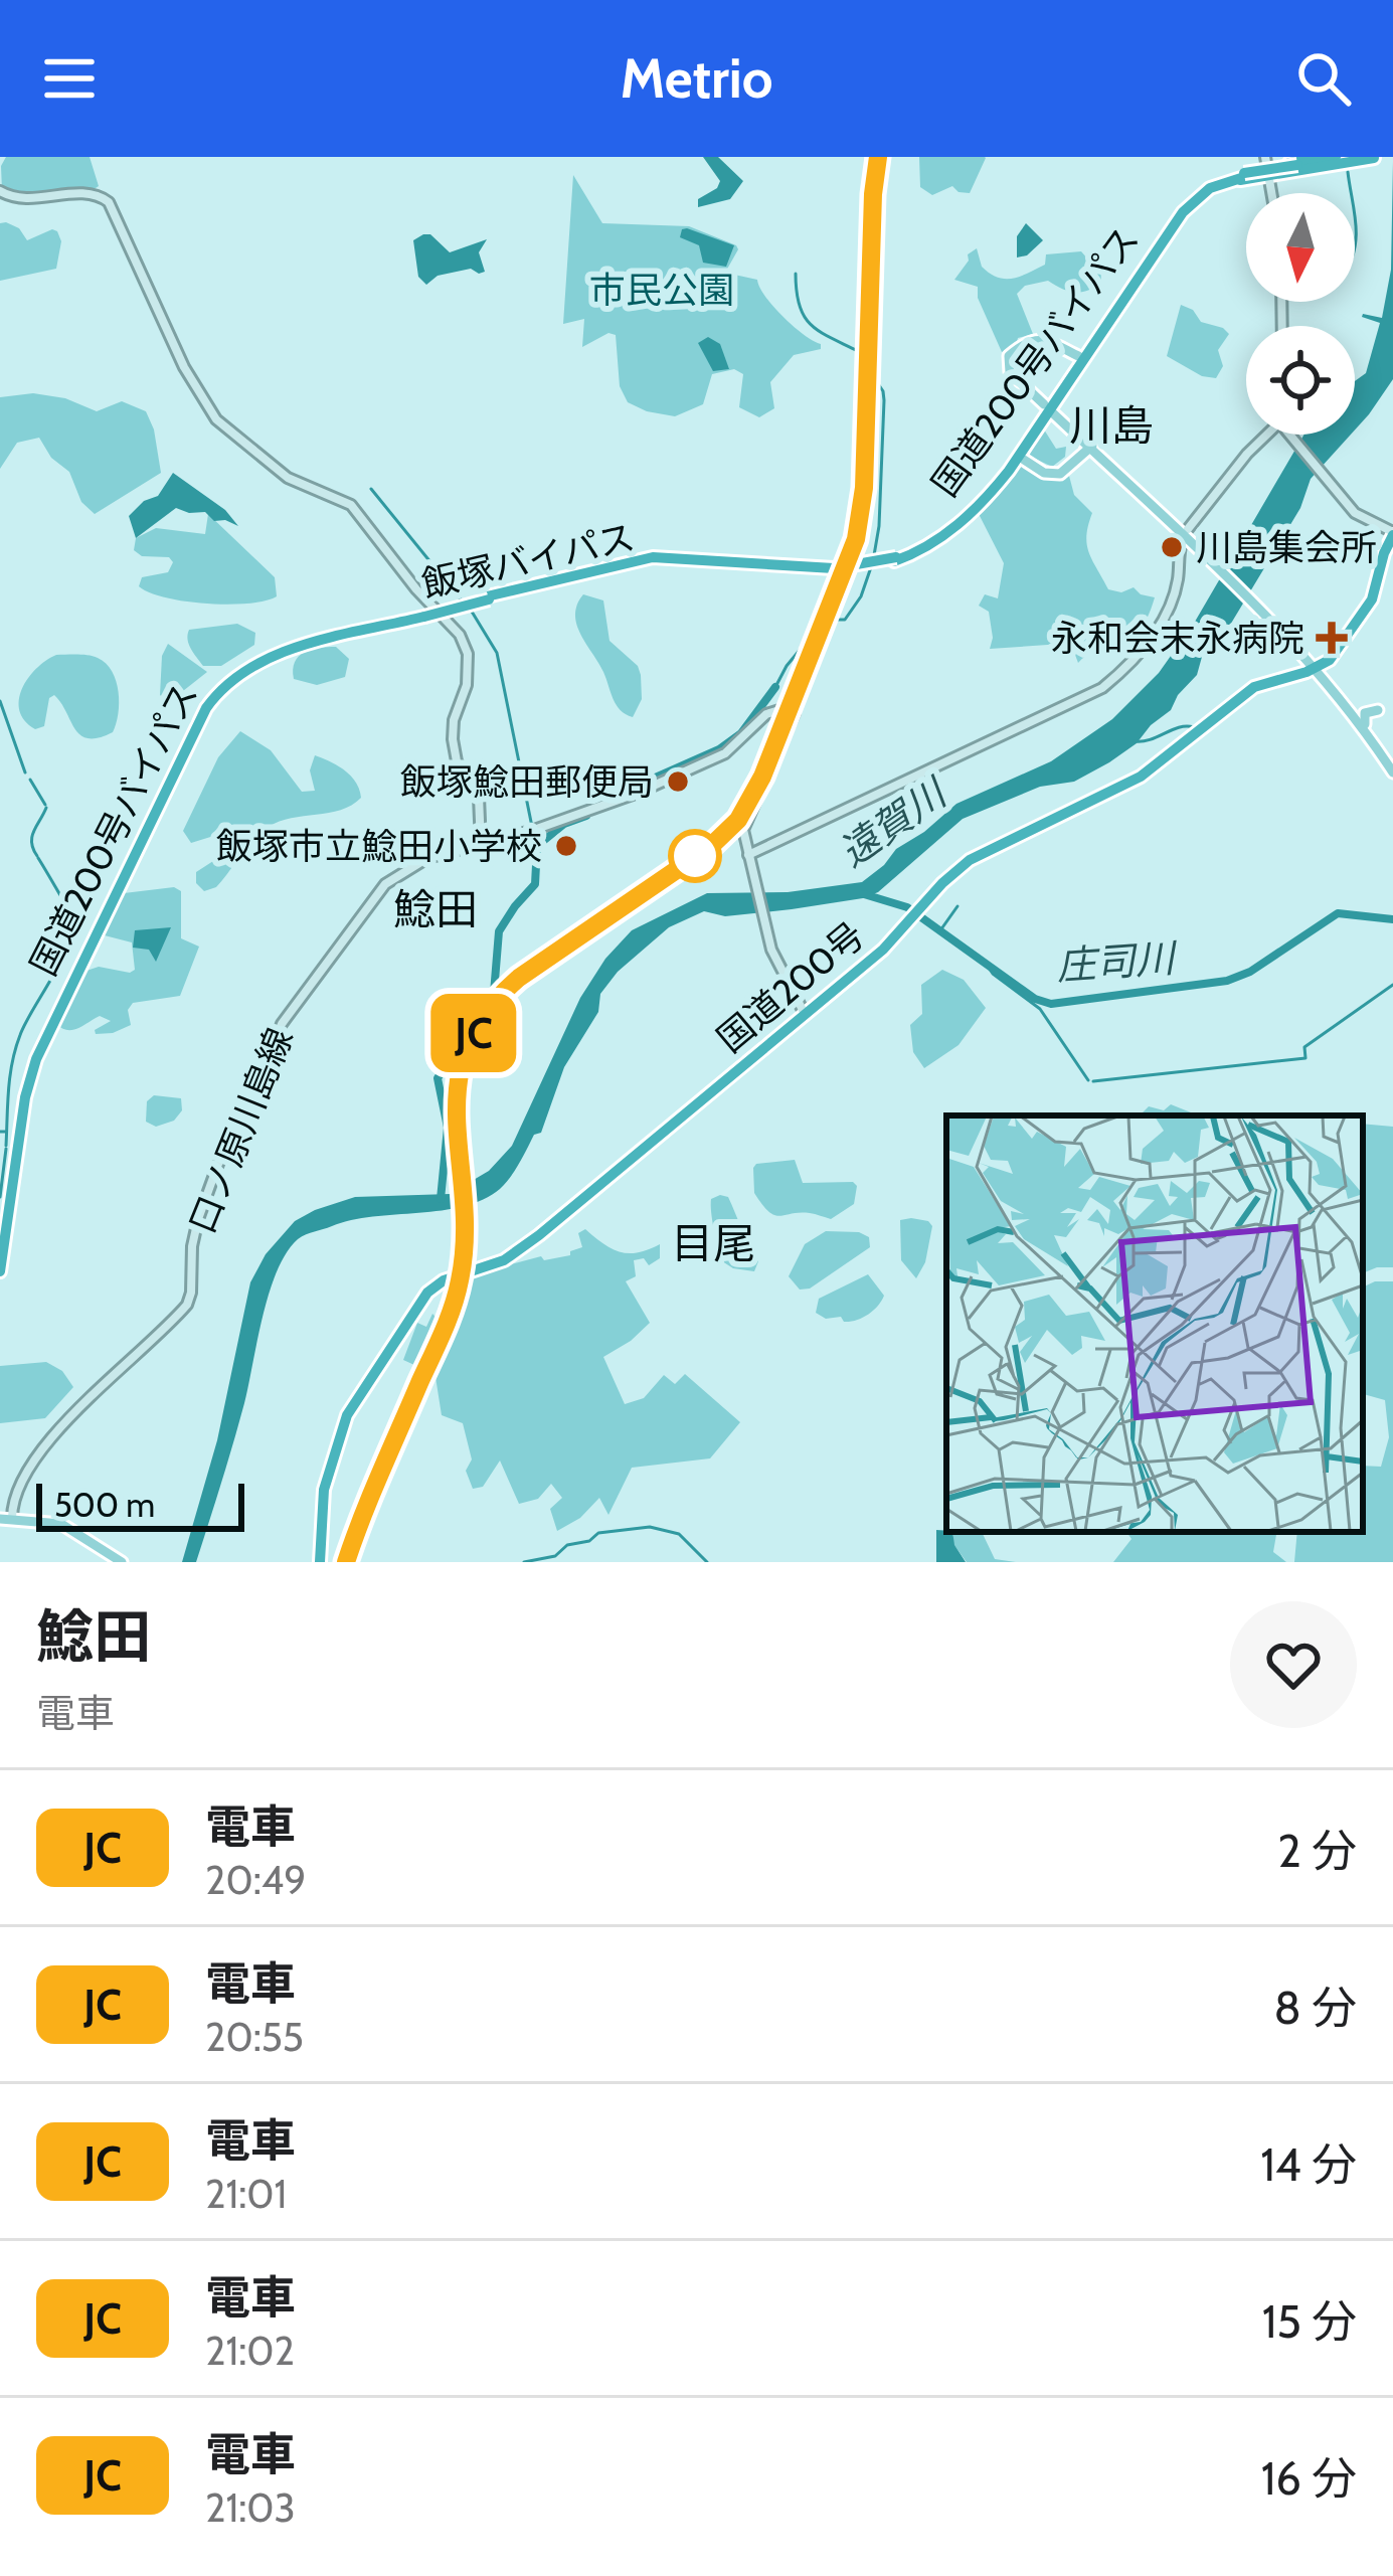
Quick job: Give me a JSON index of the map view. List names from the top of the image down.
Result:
{
  "streets": {
    "highway": ["国道200号バイパス", "飯塚バイパス", "国道200号"],
    "main road": ["口ノ原川島線"]
  },
  "crossings": [
    ["国道200号バイパス", "飯塚バイパス"]
  ],
  "districts": ["川島", "鯰田", "目尾"],
  "water": ["遠賀川", "庄司川"],
  "parks": ["市民公園"],
  "places": {
    "other": ["川島集会所", "飯塚鯰田郵便局", "飯塚市立鯰田小学校"],
    "health": ["永和会末永病院"]
  },
  "scale_bar": "500 m",
  "north": "bottom",
  "page": {
    "header": "Metrio",
    "on_map": "JC",
    "scale": "500 m",
    "heading": ["鯰田", "電車"],
    "list": [
      {
        "mark": "JC",
        "name": "電車",
        "note": "20:49",
        "value": "2 分"
      },
      {
        "mark": "JC",
        "name": "電車",
        "note": "20:55",
        "value": "8 分"
      },
      {
        "mark": "JC",
        "name": "電車",
        "note": "21:01",
        "value": "14 分"
      },
      {
        "mark": "JC",
        "name": "電車",
        "note": "21:02",
        "value": "15 分"
      },
      {
        "mark": "JC",
        "name": "電車",
        "note": "21:03",
        "value": "16 分"
      }
    ]
  }
}
